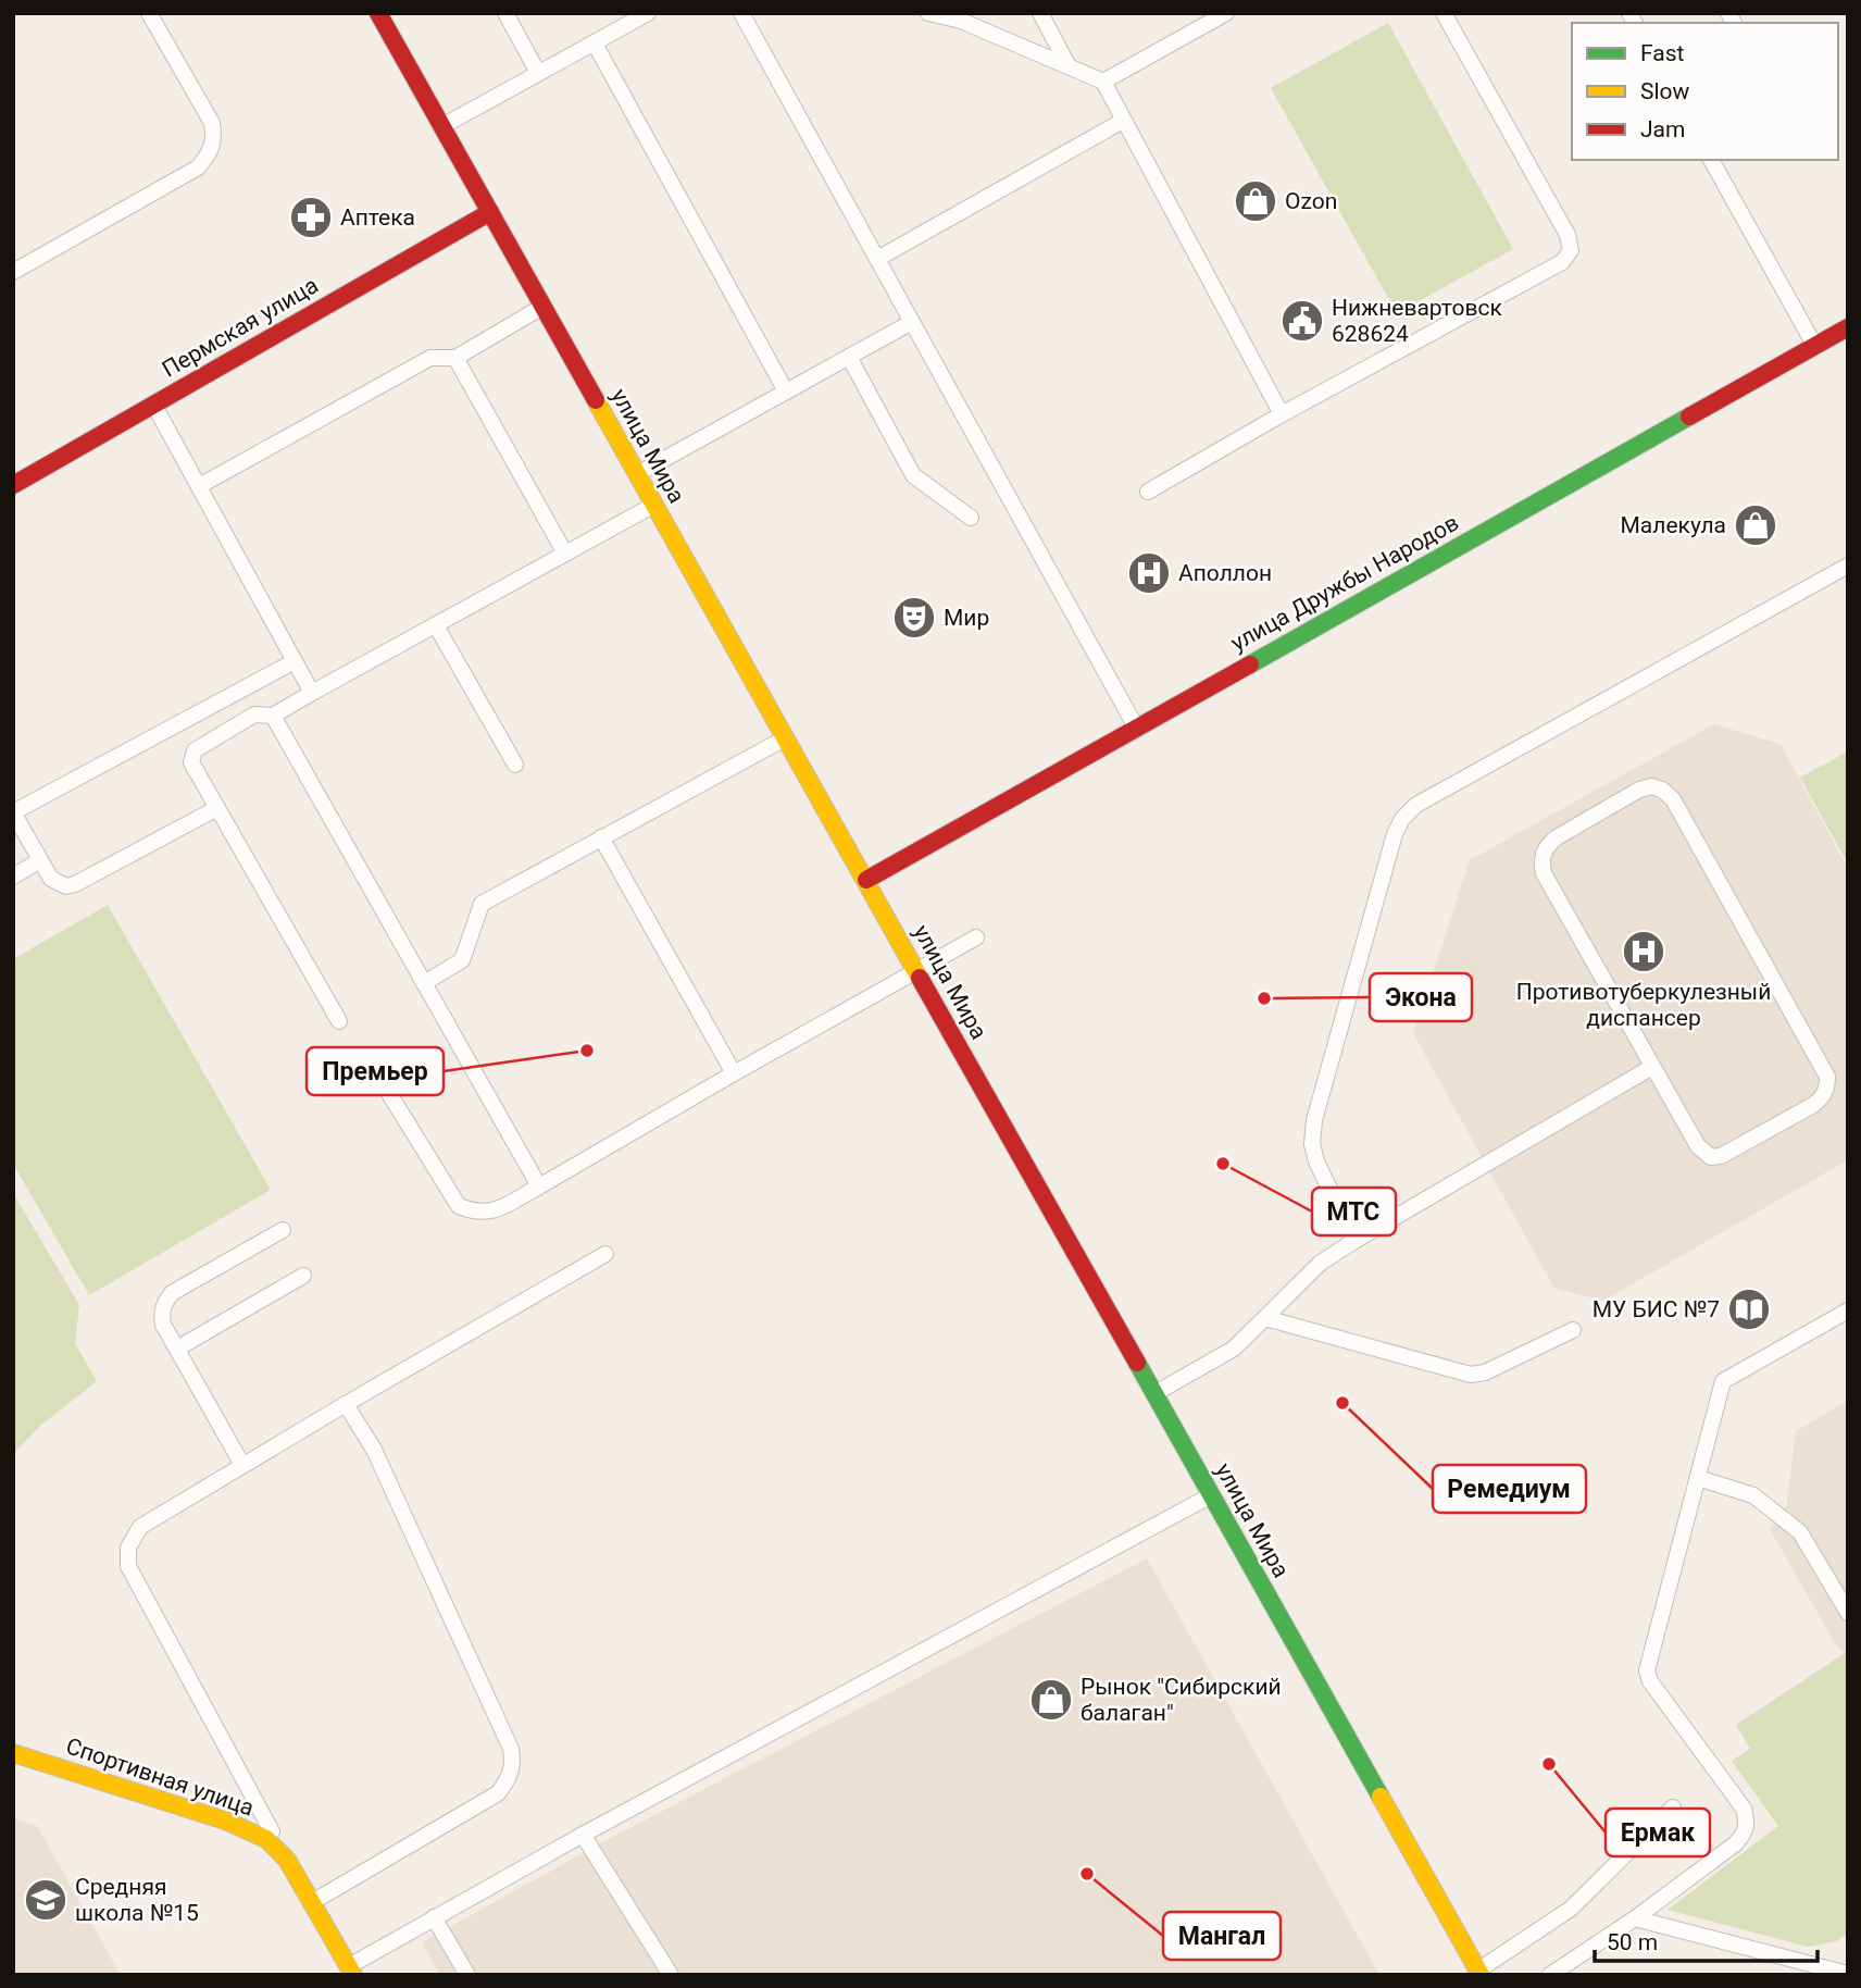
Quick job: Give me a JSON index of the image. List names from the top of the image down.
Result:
{
  "streets": {
    "main road": [
      "Пермская улица",
      "улица Мира",
      "улица Дружбы Народов",
      "Спортивная улица"
    ]
  },
  "crossings": [
    ["Пермская улица", "улица Мира"],
    ["улица Мира", "улица Дружбы Народов"]
  ],
  "places": {
    "shop": ["Ozon", "Малекула", "Рынок \"Сибирский балаган\""],
    "pharmacy": ["Аптека"],
    "public building": ["Нижневартовск 628624"],
    "hospital": ["Аполлон", "Противотуберкулезный диспансер"],
    "theatre": ["Мир"],
    "other": [
      "Экона",
      "Премьер",
      "МТС",
      "Ремедиум",
      "Ермак",
      "Мангал"
    ],
    "library": ["МУ БИС №7"],
    "school or university": ["Средняя школа №15"]
  },
  "legend": ["Fast", "Slow", "Jam"],
  "scale_bar": "50 m"
}
